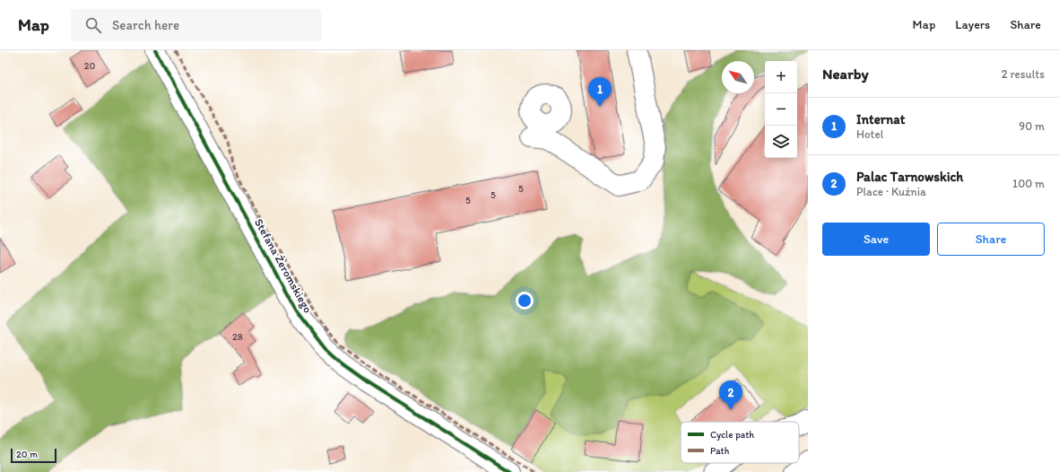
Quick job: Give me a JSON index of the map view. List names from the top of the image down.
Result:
{
  "streets": {
    "street": ["Stefana Żeromskiego"]
  },
  "house_numbers": [
    "20",
    "5",
    "5",
    "5",
    "28"
  ],
  "legend": ["Cycle path", "Path"],
  "scale_bar": "20 m",
  "north": "top left",
  "page": {
    "header": "Map",
    "search": "Search here",
    "nav": ["Map", "Layers", "Share"],
    "heading": ["Nearby", "2 results"],
    "map_buttons": ["+", "−"],
    "pins": ["1", "2"],
    "list": [
      {
        "mark": "1",
        "name": "Internat",
        "note": "Hotel",
        "value": "90 m"
      },
      {
        "mark": "2",
        "name": "Palac Tarnowskich",
        "note": "Place · Kuźnia",
        "value": "100 m"
      }
    ],
    "buttons": ["Save", "Share"],
    "scale": "20 m"
  }
}
